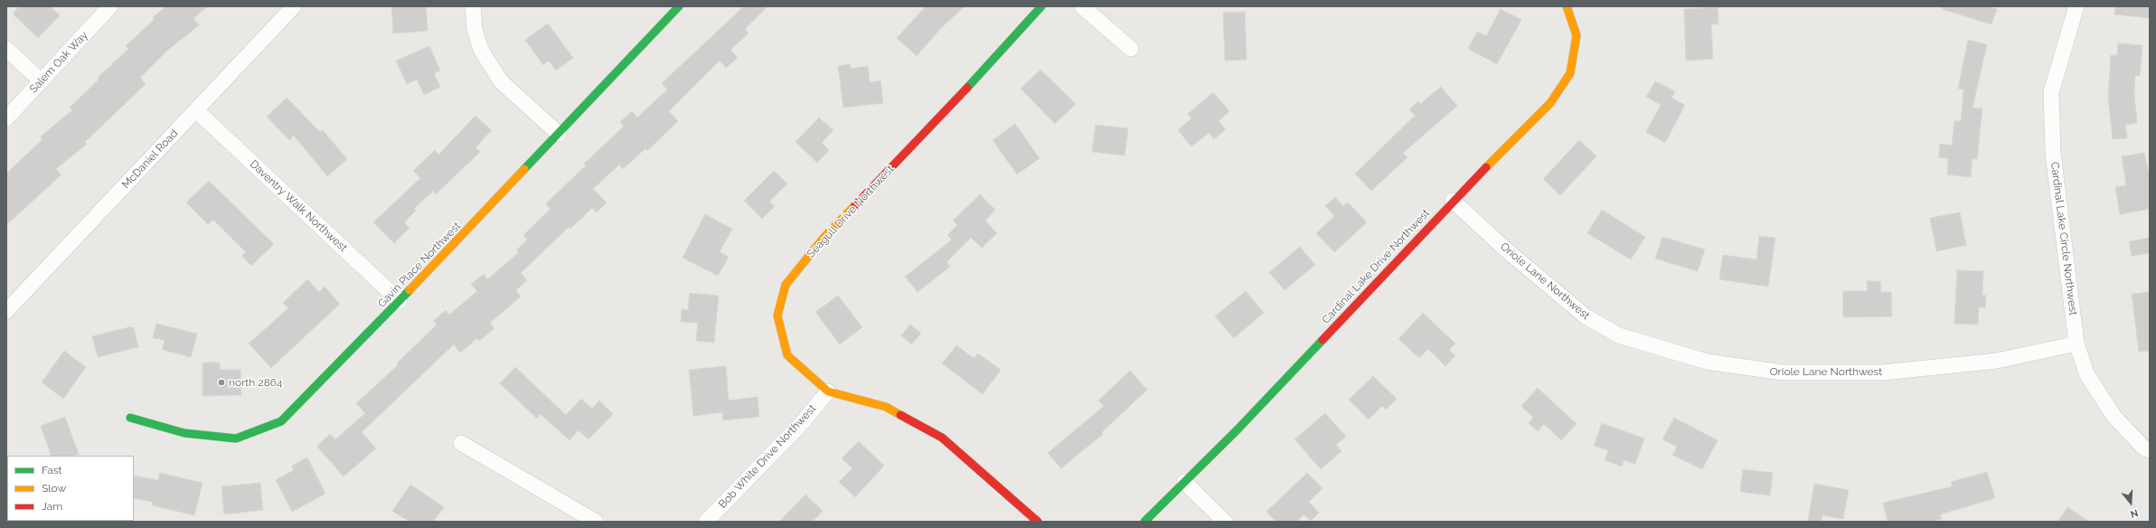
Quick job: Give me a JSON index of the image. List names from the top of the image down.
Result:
{
  "streets": {
    "street": [
      "Salem Oak Way",
      "McDaniel Road",
      "Daventry Walk Northwest",
      "Seagull Drive Northwest",
      "Cardinal Lake Circle Northwest",
      "Gavin Place Northwest",
      "Cardinal Lake Drive Northwest",
      "Oriole Lane Northwest",
      "Bob White Drive Northwest"
    ]
  },
  "crossings": [
    ["McDaniel Road", "Daventry Walk Northwest"],
    ["Daventry Walk Northwest", "Gavin Place Northwest"],
    ["Seagull Drive Northwest", "Bob White Drive Northwest"],
    ["Cardinal Lake Circle Northwest", "Oriole Lane Northwest"],
    ["Cardinal Lake Drive Northwest", "Oriole Lane Northwest"]
  ],
  "places": ["north 2864"],
  "legend": ["Fast", "Slow", "Jam"],
  "north": "bottom"
}
